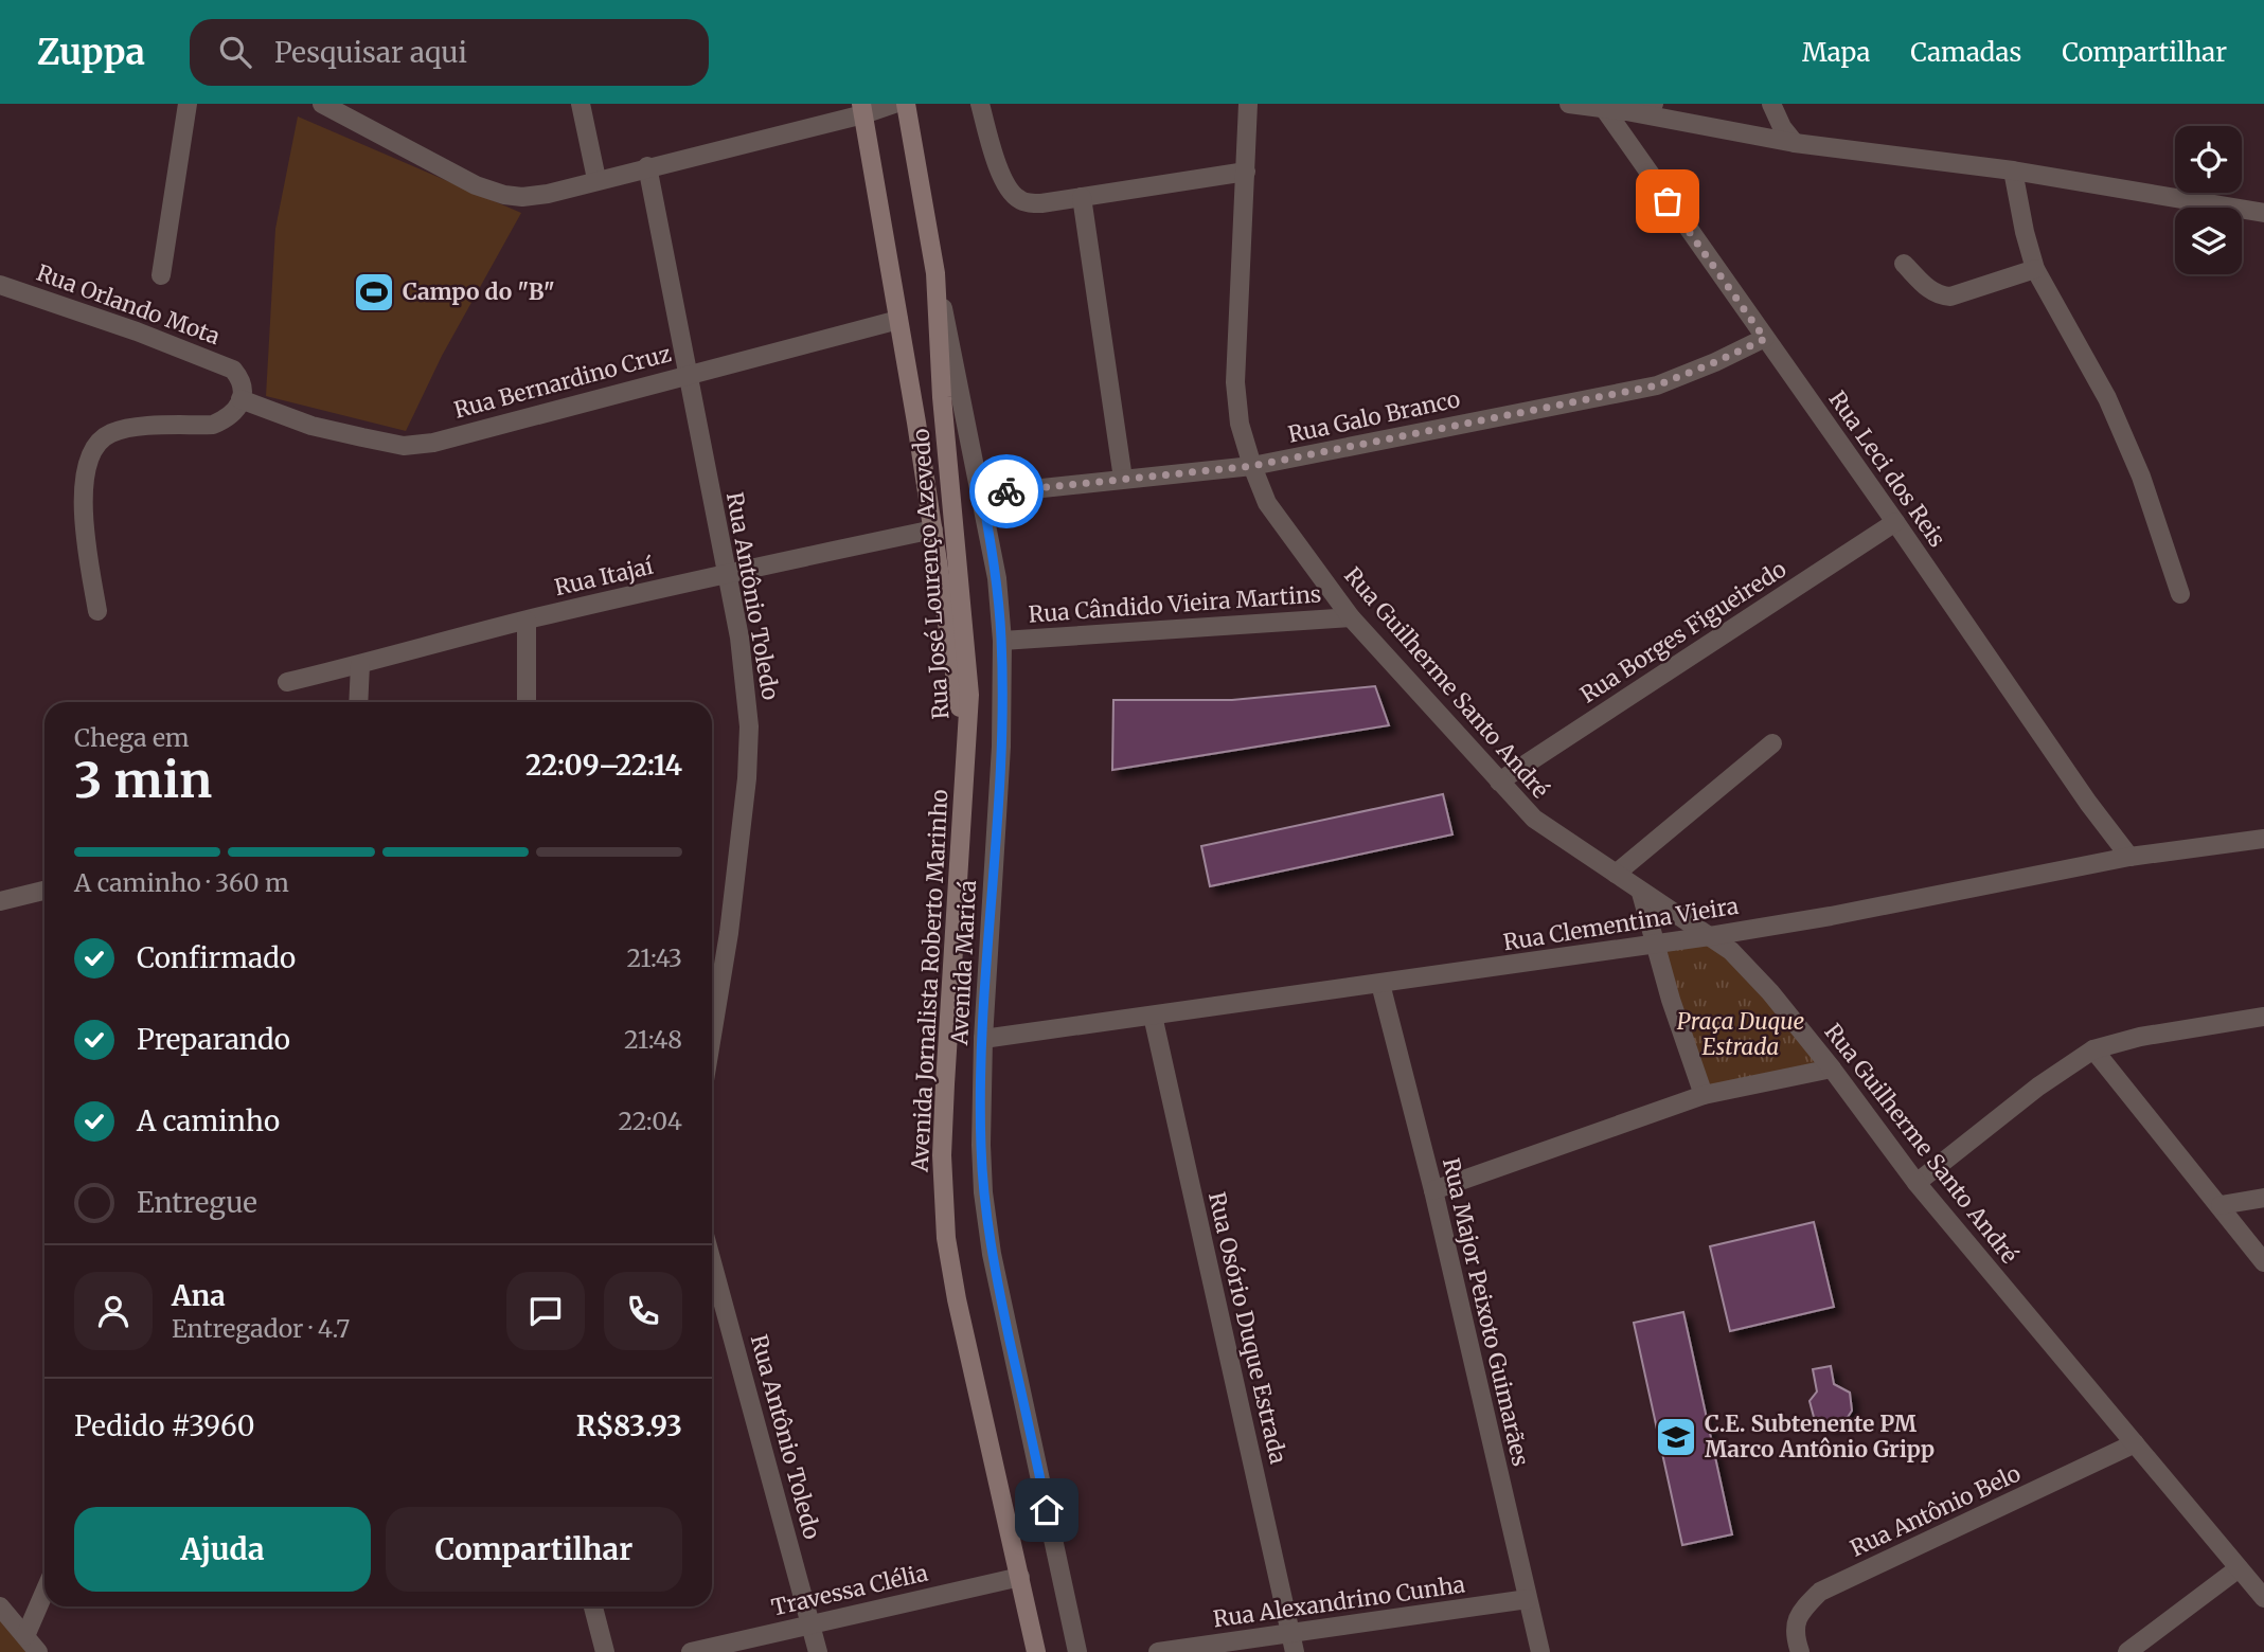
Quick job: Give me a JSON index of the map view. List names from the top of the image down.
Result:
{
  "streets": {
    "main road": ["Rua José Lourenço Azevedo", "Avenida Jornalista Roberto Marinho"],
    "street": [
      "Rua Orlando Mota",
      "Rua Bernardino Cruz",
      "Rua Galo Branco",
      "Rua Leci dos Reis",
      "Rua Itajaí",
      "Rua Antônio Toledo",
      "Rua Cândido Vieira Martins",
      "Rua Borges Figueiredo",
      "Rua Guilherme Santo André",
      "Rua Clementina Vieira",
      "Avenida Maricá",
      "Rua Major Peixoto Guimarães",
      "Rua Osório Duque Estrada",
      "Rua Antônio Belo",
      "Travessa Clélia",
      "Rua Alexandrino Cunha"
    ]
  },
  "crossings": [
    ["Rua Orlando Mota", "Rua Bernardino Cruz"],
    ["Rua Bernardino Cruz", "Rua José Lourenço Azevedo"],
    ["Rua Bernardino Cruz", "Rua Antônio Toledo"],
    ["Rua Galo Branco", "Rua Leci dos Reis"],
    ["Rua Galo Branco", "Rua Guilherme Santo André"],
    ["Rua Galo Branco", "Avenida Maricá"],
    ["Rua Leci dos Reis", "Rua Borges Figueiredo"],
    ["Rua Leci dos Reis", "Rua Clementina Vieira"],
    ["Rua José Lourenço Azevedo", "Rua Itajaí"],
    ["Rua José Lourenço Azevedo", "Avenida Maricá"],
    ["Rua José Lourenço Azevedo", "Avenida Jornalista Roberto Marinho"],
    ["Rua Itajaí", "Rua Antônio Toledo"],
    ["Rua Antônio Toledo", "Travessa Clélia"],
    ["Rua Cândido Vieira Martins", "Rua Guilherme Santo André"],
    ["Rua Cândido Vieira Martins", "Avenida Maricá"],
    ["Rua Borges Figueiredo", "Rua Guilherme Santo André"],
    ["Rua Guilherme Santo André", "Rua Clementina Vieira"],
    ["Rua Guilherme Santo André", "Rua Antônio Belo"],
    ["Rua Clementina Vieira", "Avenida Maricá"],
    ["Rua Clementina Vieira", "Rua Major Peixoto Guimarães"],
    ["Rua Clementina Vieira", "Rua Osório Duque Estrada"],
    ["Avenida Jornalista Roberto Marinho", "Travessa Clélia"],
    ["Rua Major Peixoto Guimarães", "Rua Alexandrino Cunha"],
    ["Rua Osório Duque Estrada", "Rua Alexandrino Cunha"]
  ],
  "parks": ["Praça Duque Estrada"],
  "places": {
    "sports": ["Campo do \"B\""],
    "school or university": ["C.E. Subtenente PM Marco Antônio Gripp"]
  },
  "page": {
    "header": "Zuppa",
    "search": "Pesquisar aqui",
    "nav": ["Mapa", "Camadas", "Compartilhar"],
    "heading": ["3 min", "Chega em", "22:09–22:14"],
    "panel": [
      "Ana",
      "Entregador · 4.7",
      "Pedido #3960",
      "R$83.93"
    ],
    "bar": "A caminho · 360 m",
    "list": [
      ["Confirmado", "21:43"],
      ["Preparando", "21:48"],
      ["A caminho", "22:04"],
      "Entregue"
    ],
    "buttons": ["Ajuda", "Compartilhar"]
  }
}
